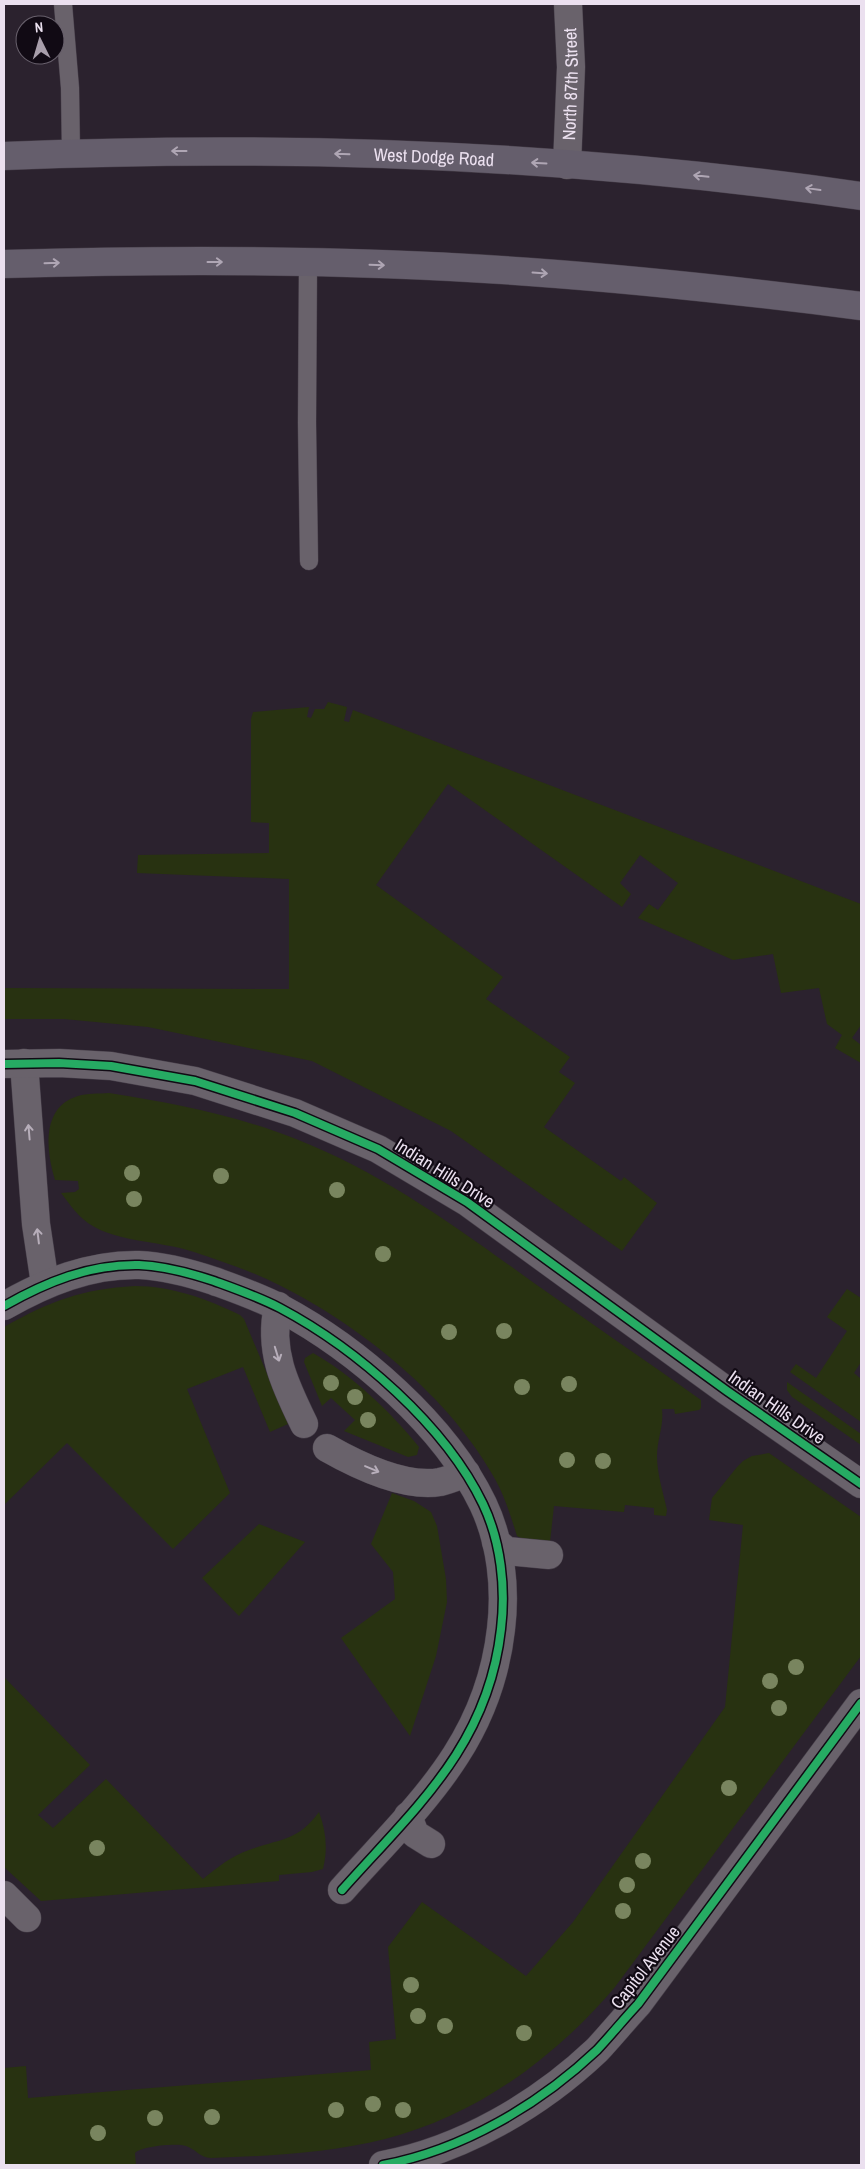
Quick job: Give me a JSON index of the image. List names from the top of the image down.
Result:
{
  "streets": {
    "highway": ["West Dodge Road"],
    "street": ["North 87th Street", "Indian Hills Drive", "Capitol Avenue"]
  },
  "crossings": [
    ["North 87th Street", "West Dodge Road"]
  ],
  "north": "top"
}
